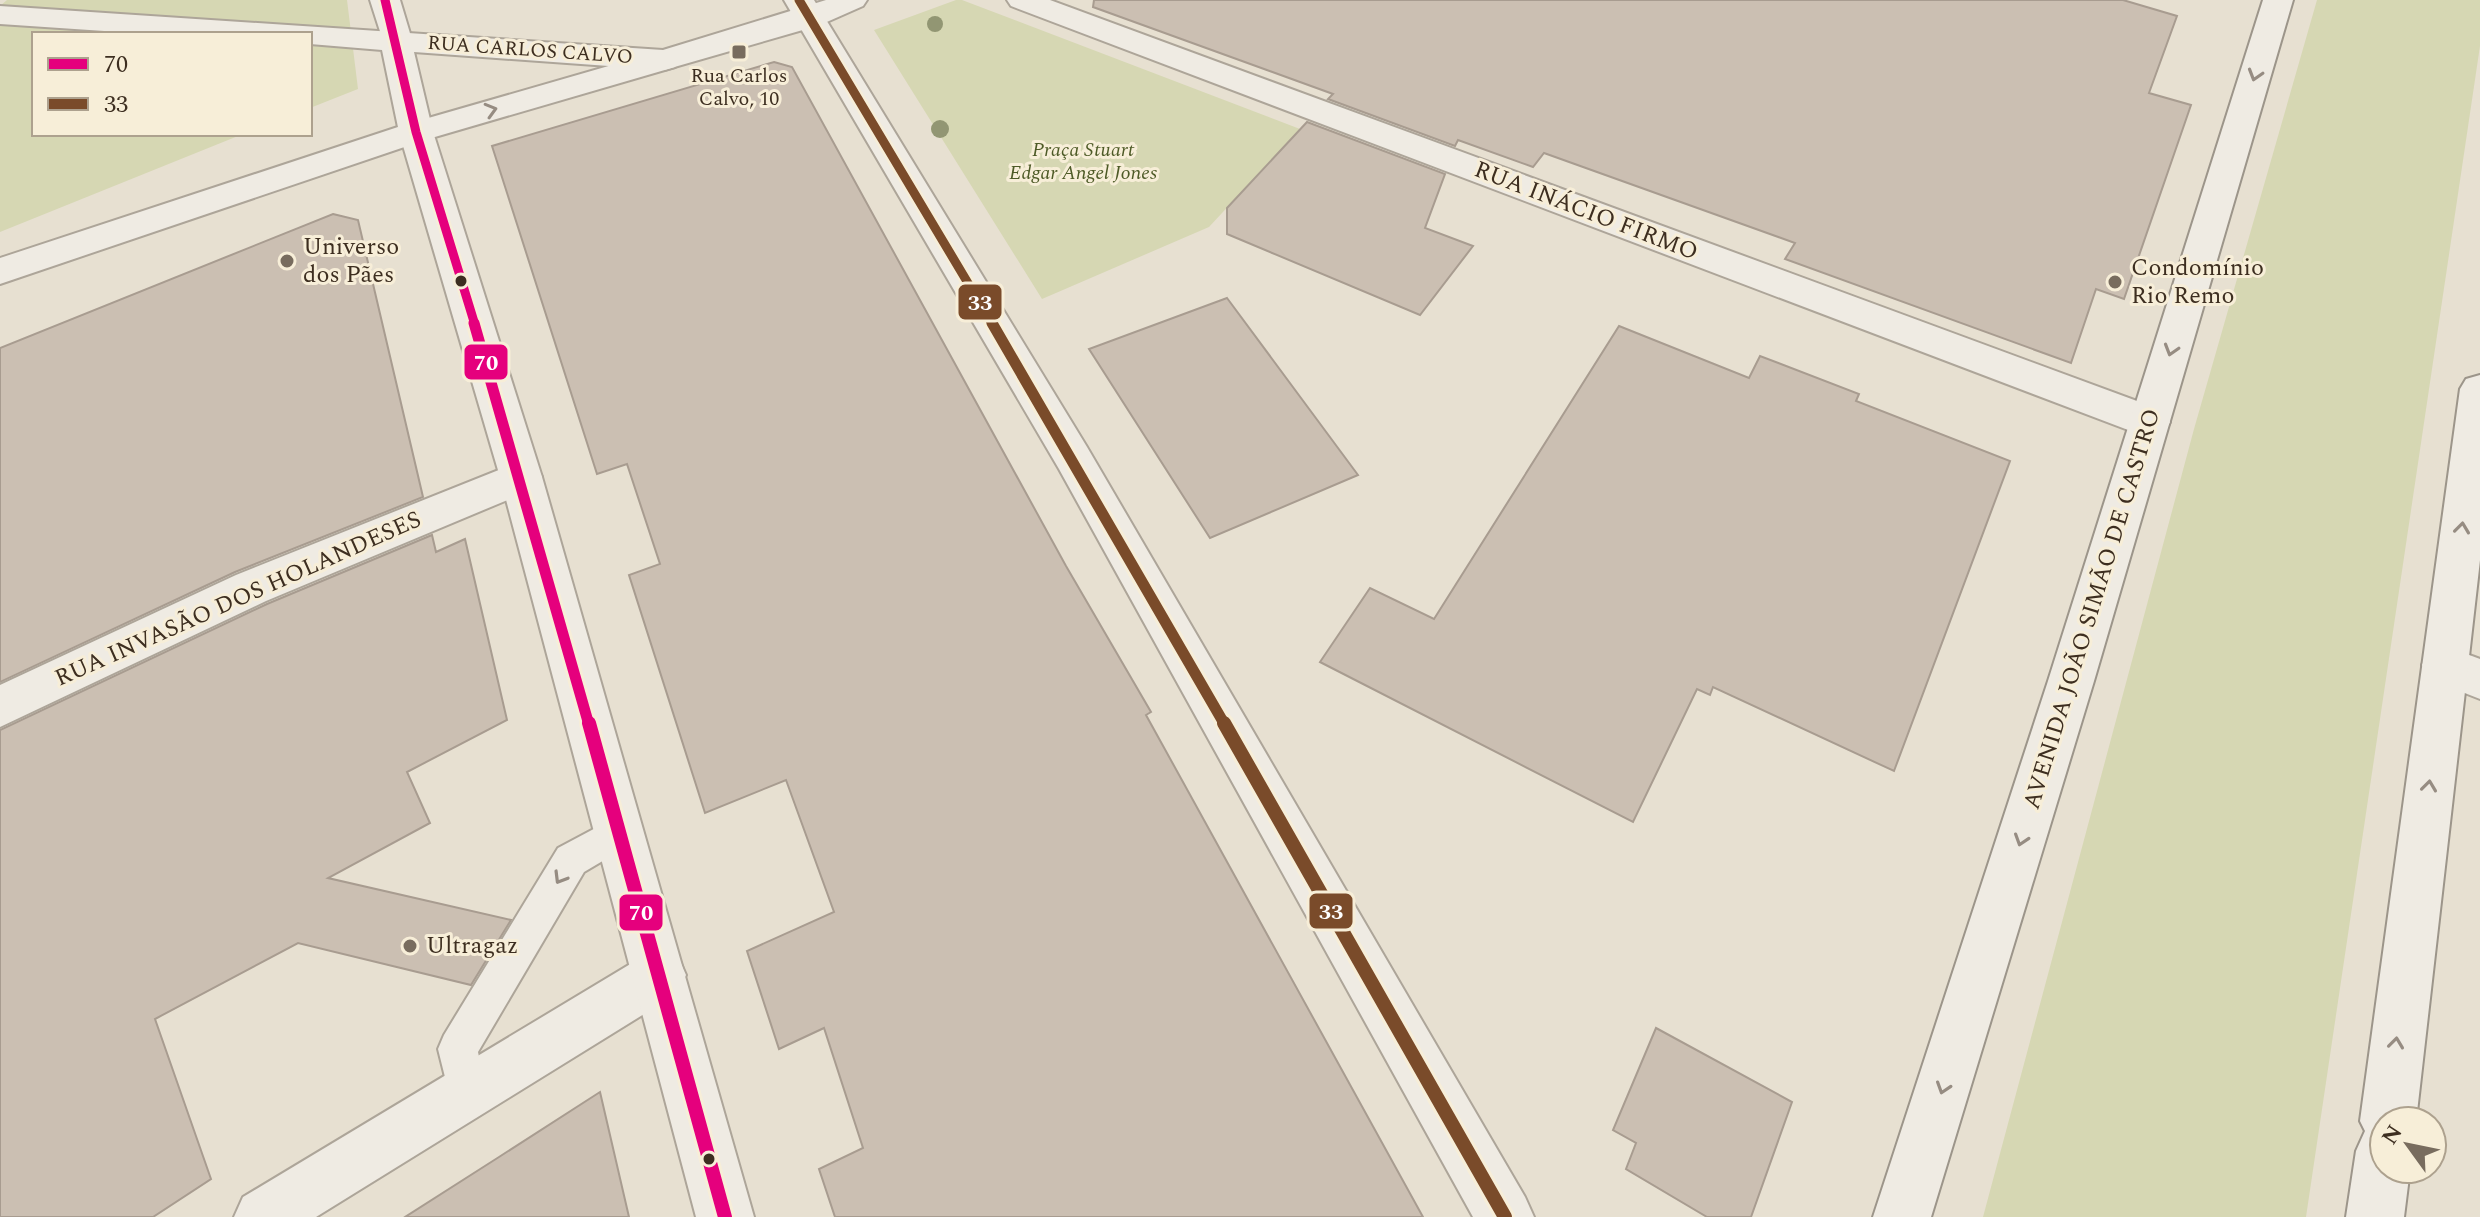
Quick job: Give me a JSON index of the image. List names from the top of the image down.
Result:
{
  "streets": {
    "street": [
      "RUA CARLOS CALVO",
      "RUA INÁCIO FIRMO",
      "RUA INVASÃO DOS HOLANDESES",
      "AVENIDA JOÃO SIMÃO DE CASTRO"
    ]
  },
  "crossings": [
    ["RUA INÁCIO FIRMO", "AVENIDA JOÃO SIMÃO DE CASTRO"]
  ],
  "parks": ["Praça Stuart Edgar Angel Jones"],
  "places": {
    "transit": ["Rua Carlos Calvo, 10"],
    "other": ["Universo dos Pães", "Condomínio Rio Remo", "Ultragaz"]
  },
  "lines": ["transit line 70", "transit line 33"],
  "legend": ["70", "33"],
  "north": "top left"
}
